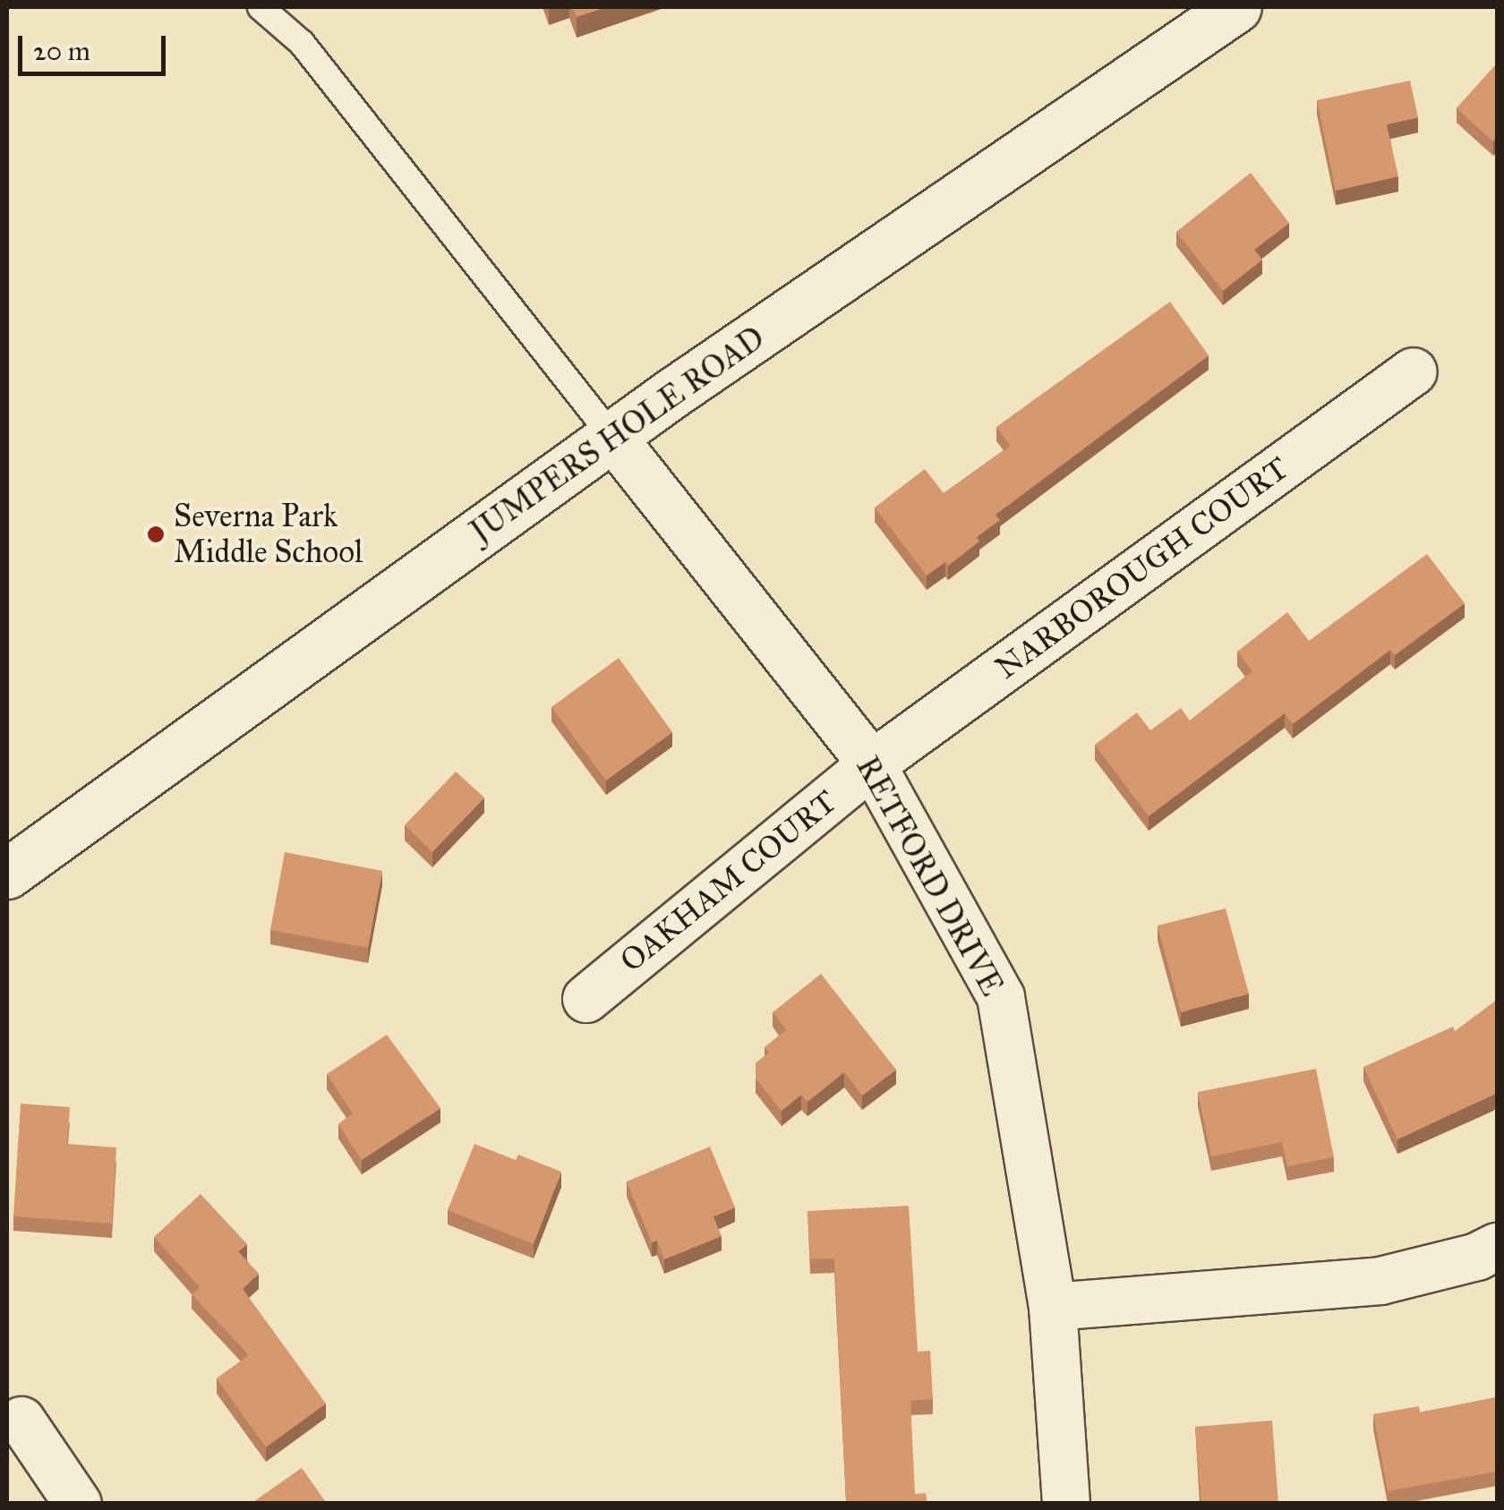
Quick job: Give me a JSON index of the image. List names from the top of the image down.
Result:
{
  "streets": {
    "main road": ["JUMPERS HOLE ROAD"],
    "street": ["NARBOROUGH COURT", "RETFORD DRIVE", "OAKHAM COURT"]
  },
  "crossings": [
    ["JUMPERS HOLE ROAD", "RETFORD DRIVE"],
    ["NARBOROUGH COURT", "RETFORD DRIVE"],
    ["NARBOROUGH COURT", "OAKHAM COURT"],
    ["RETFORD DRIVE", "OAKHAM COURT"]
  ],
  "places": ["Severna Park Middle School"],
  "scale_bar": "20 m"
}
